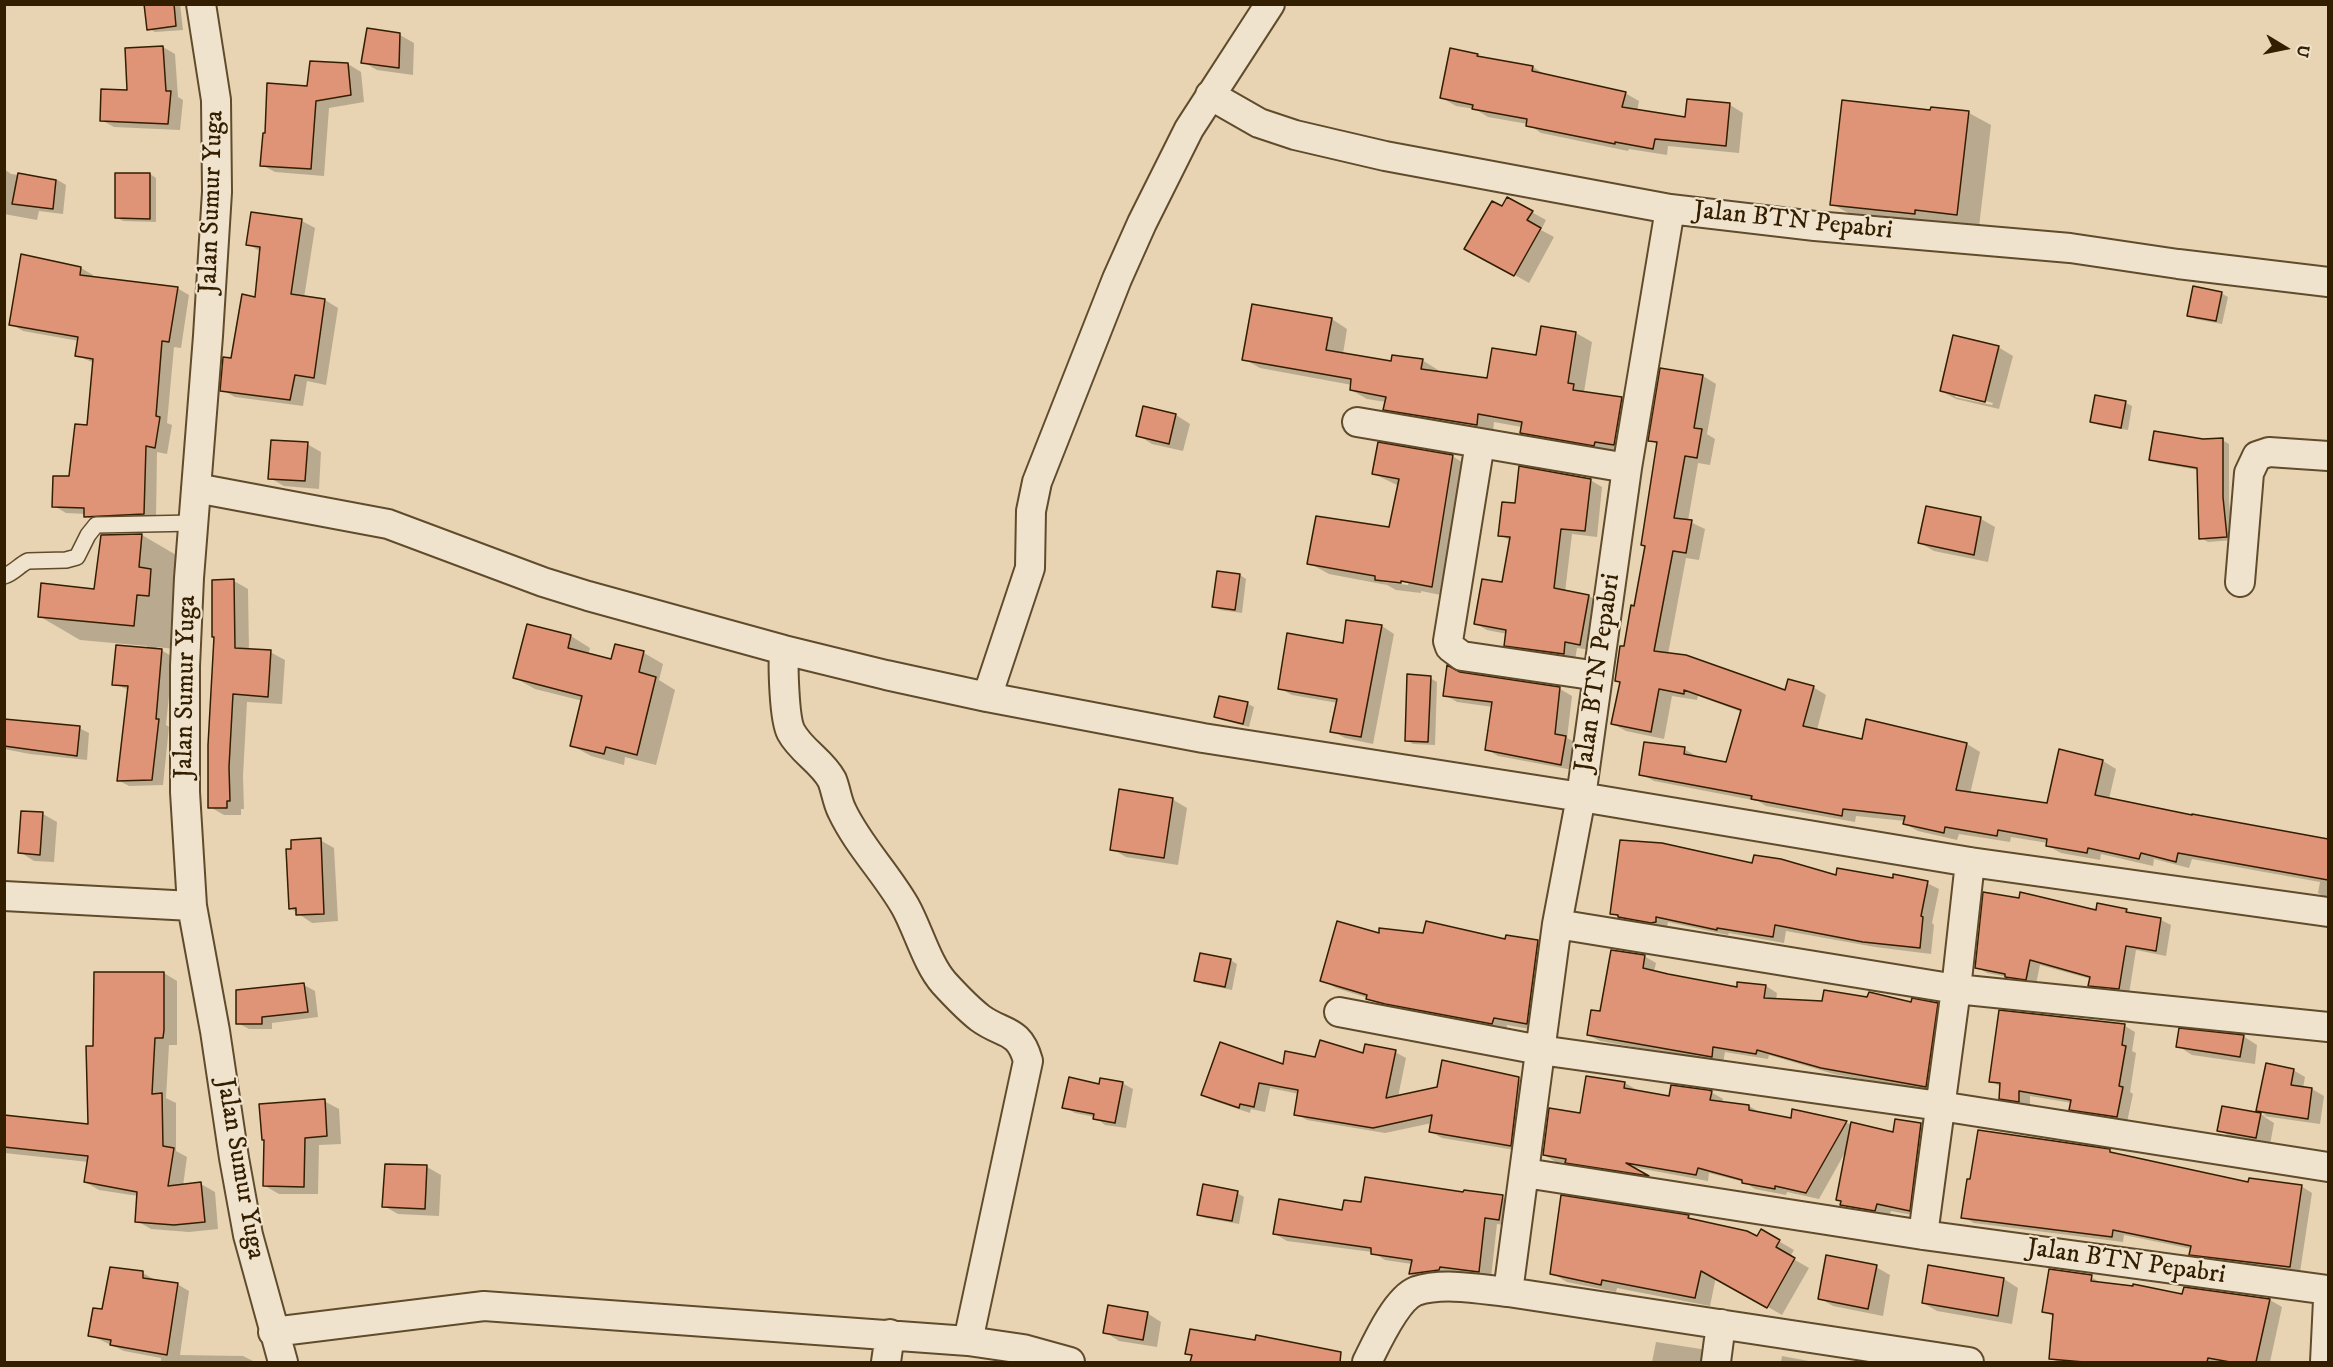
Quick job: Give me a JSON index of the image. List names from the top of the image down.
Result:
{
  "streets": {
    "street": ["Jalan Sumur Yuga", "Jalan BTN Pepabri"]
  },
  "north": "right"
}
